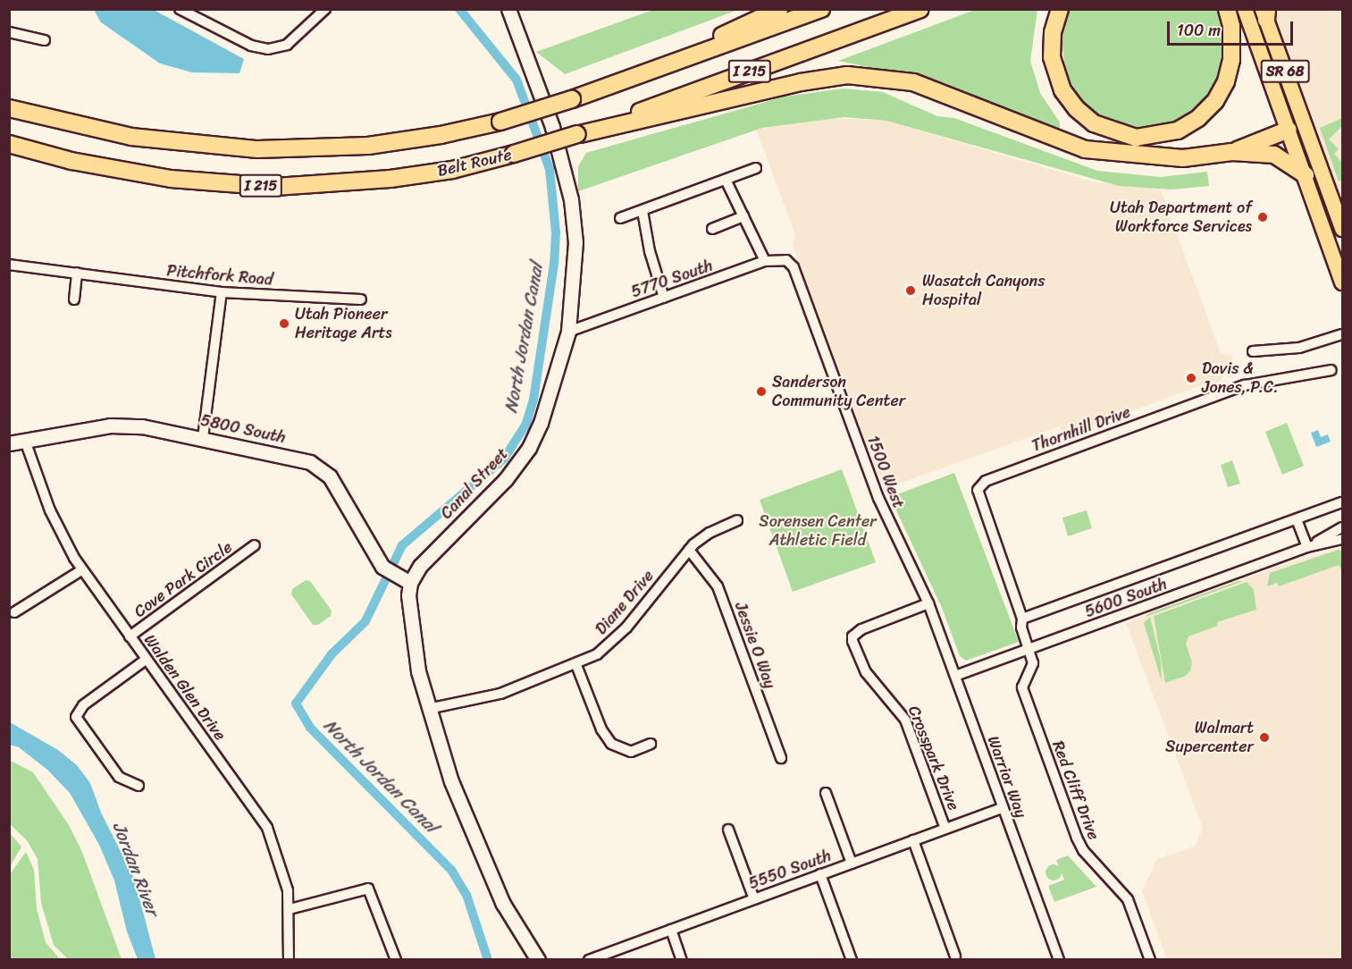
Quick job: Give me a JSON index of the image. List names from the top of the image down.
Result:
{
  "streets": {
    "highway": ["I 215", "Belt Route"],
    "main road": ["SR 68"],
    "street": [
      "Pitchfork Road",
      "5770 South",
      "5800 South",
      "Thornhill Drive",
      "1500 West",
      "Canal Street",
      "Cove Park Circle",
      "5600 South",
      "Diane Drive",
      "Jessie O Way",
      "Walden Glen Drive",
      "Crosspark Drive",
      "Warrior Way",
      "Red Cliff Drive",
      "5550 South"
    ]
  },
  "crossings": [
    ["5770 South", "1500 West"],
    ["5770 South", "Canal Street"],
    ["5800 South", "Canal Street"],
    ["5800 South", "Walden Glen Drive"],
    ["Thornhill Drive", "5600 South"],
    ["Thornhill Drive", "Red Cliff Drive"],
    ["1500 West", "Crosspark Drive"],
    ["1500 West", "Warrior Way"],
    ["Cove Park Circle", "Walden Glen Drive"],
    ["5600 South", "Warrior Way"],
    ["5600 South", "Red Cliff Drive"],
    ["Diane Drive", "Jessie O Way"],
    ["Crosspark Drive", "Warrior Way"],
    ["Crosspark Drive", "5550 South"],
    ["Warrior Way", "5550 South"]
  ],
  "water": ["North Jordan Canal", "Jordan River"],
  "parks": ["Sorensen Center Athletic Field"],
  "places": [
    "Utah Department of Workforce Services",
    "Wasatch Canyons Hospital",
    "Utah Pioneer Heritage Arts",
    "Davis & Jones, P.C.",
    "Sanderson Community Center",
    "Walmart Supercenter"
  ],
  "scale_bar": "100 m"
}
